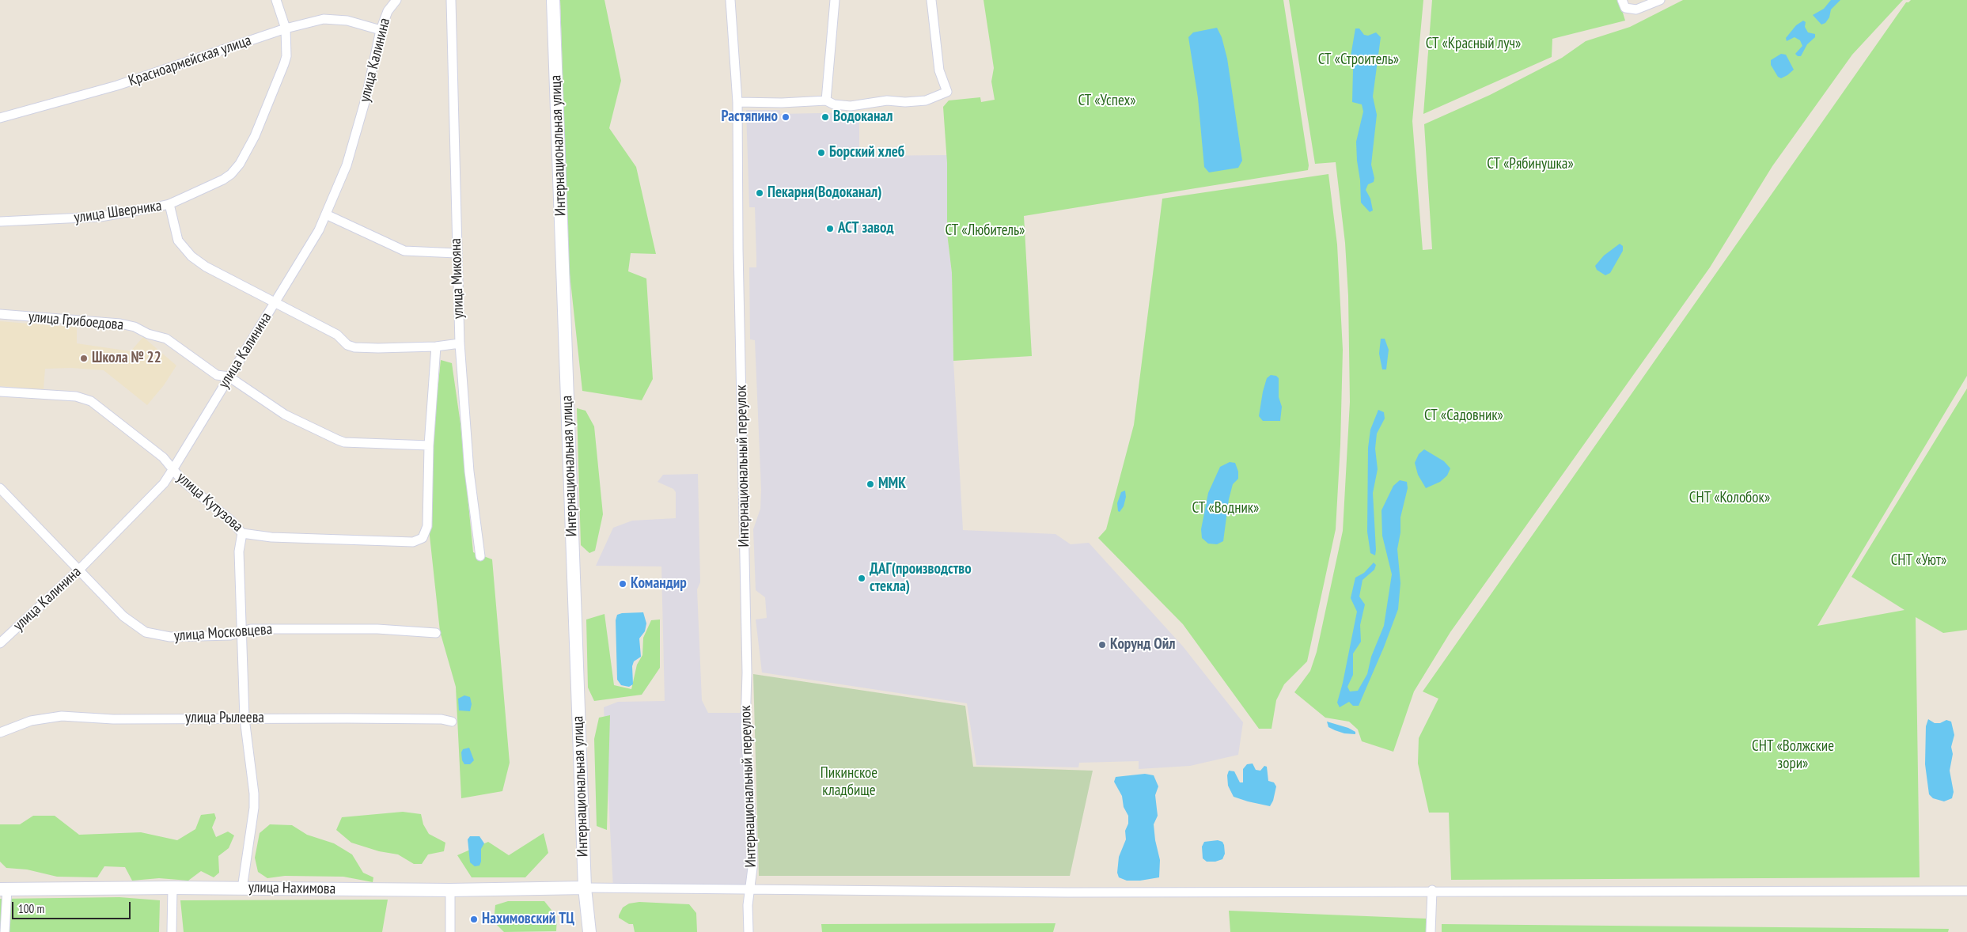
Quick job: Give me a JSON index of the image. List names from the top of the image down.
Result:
{
  "streets": {
    "main road": ["Интернациональная улица", "улица Нахимова"],
    "street": [
      "улица Калинина",
      "Красноармейская улица",
      "улица Шверника",
      "улица Микояна",
      "улица Грибоедова",
      "Интернациональный переулок",
      "улица Кутузова",
      "улица Московцева",
      "улица Рылеева"
    ]
  },
  "crossings": [
    ["улица Калинина", "Красноармейская улица"],
    ["улица Калинина", "улица Шверника"],
    ["улица Калинина", "улица Грибоедова"],
    ["улица Калинина", "улица Кутузова"],
    ["улица Калинина", "улица Московцева"],
    ["Интернациональная улица", "улица Нахимова"],
    ["улица Шверника", "улица Микояна"],
    ["улица Шверника", "улица Кутузова"],
    ["улица Грибоедова", "улица Кутузова"]
  ],
  "parks": [
    "СТ «Красный луч»",
    "СТ «Строитель»",
    "СТ «Успех»",
    "СТ «Рябинушка»",
    "СТ «Любитель»",
    "СТ «Садовник»",
    "СНТ «Колобок»",
    "СТ «Водник»",
    "СНТ «Уют»",
    "СНТ «Волжские зори»",
    "Пикинское кладбище"
  ],
  "places": [
    "Растяпино",
    "Водоканал",
    "Борский хлеб",
    "Пекарня(Водоканал)",
    "АСТ завод",
    "Школа № 22",
    "ММК",
    "ДАГ(производство стекла)",
    "Командир",
    "Корунд Ойл",
    "Нахимовский ТЦ"
  ],
  "scale_bar": "100 m"
}
